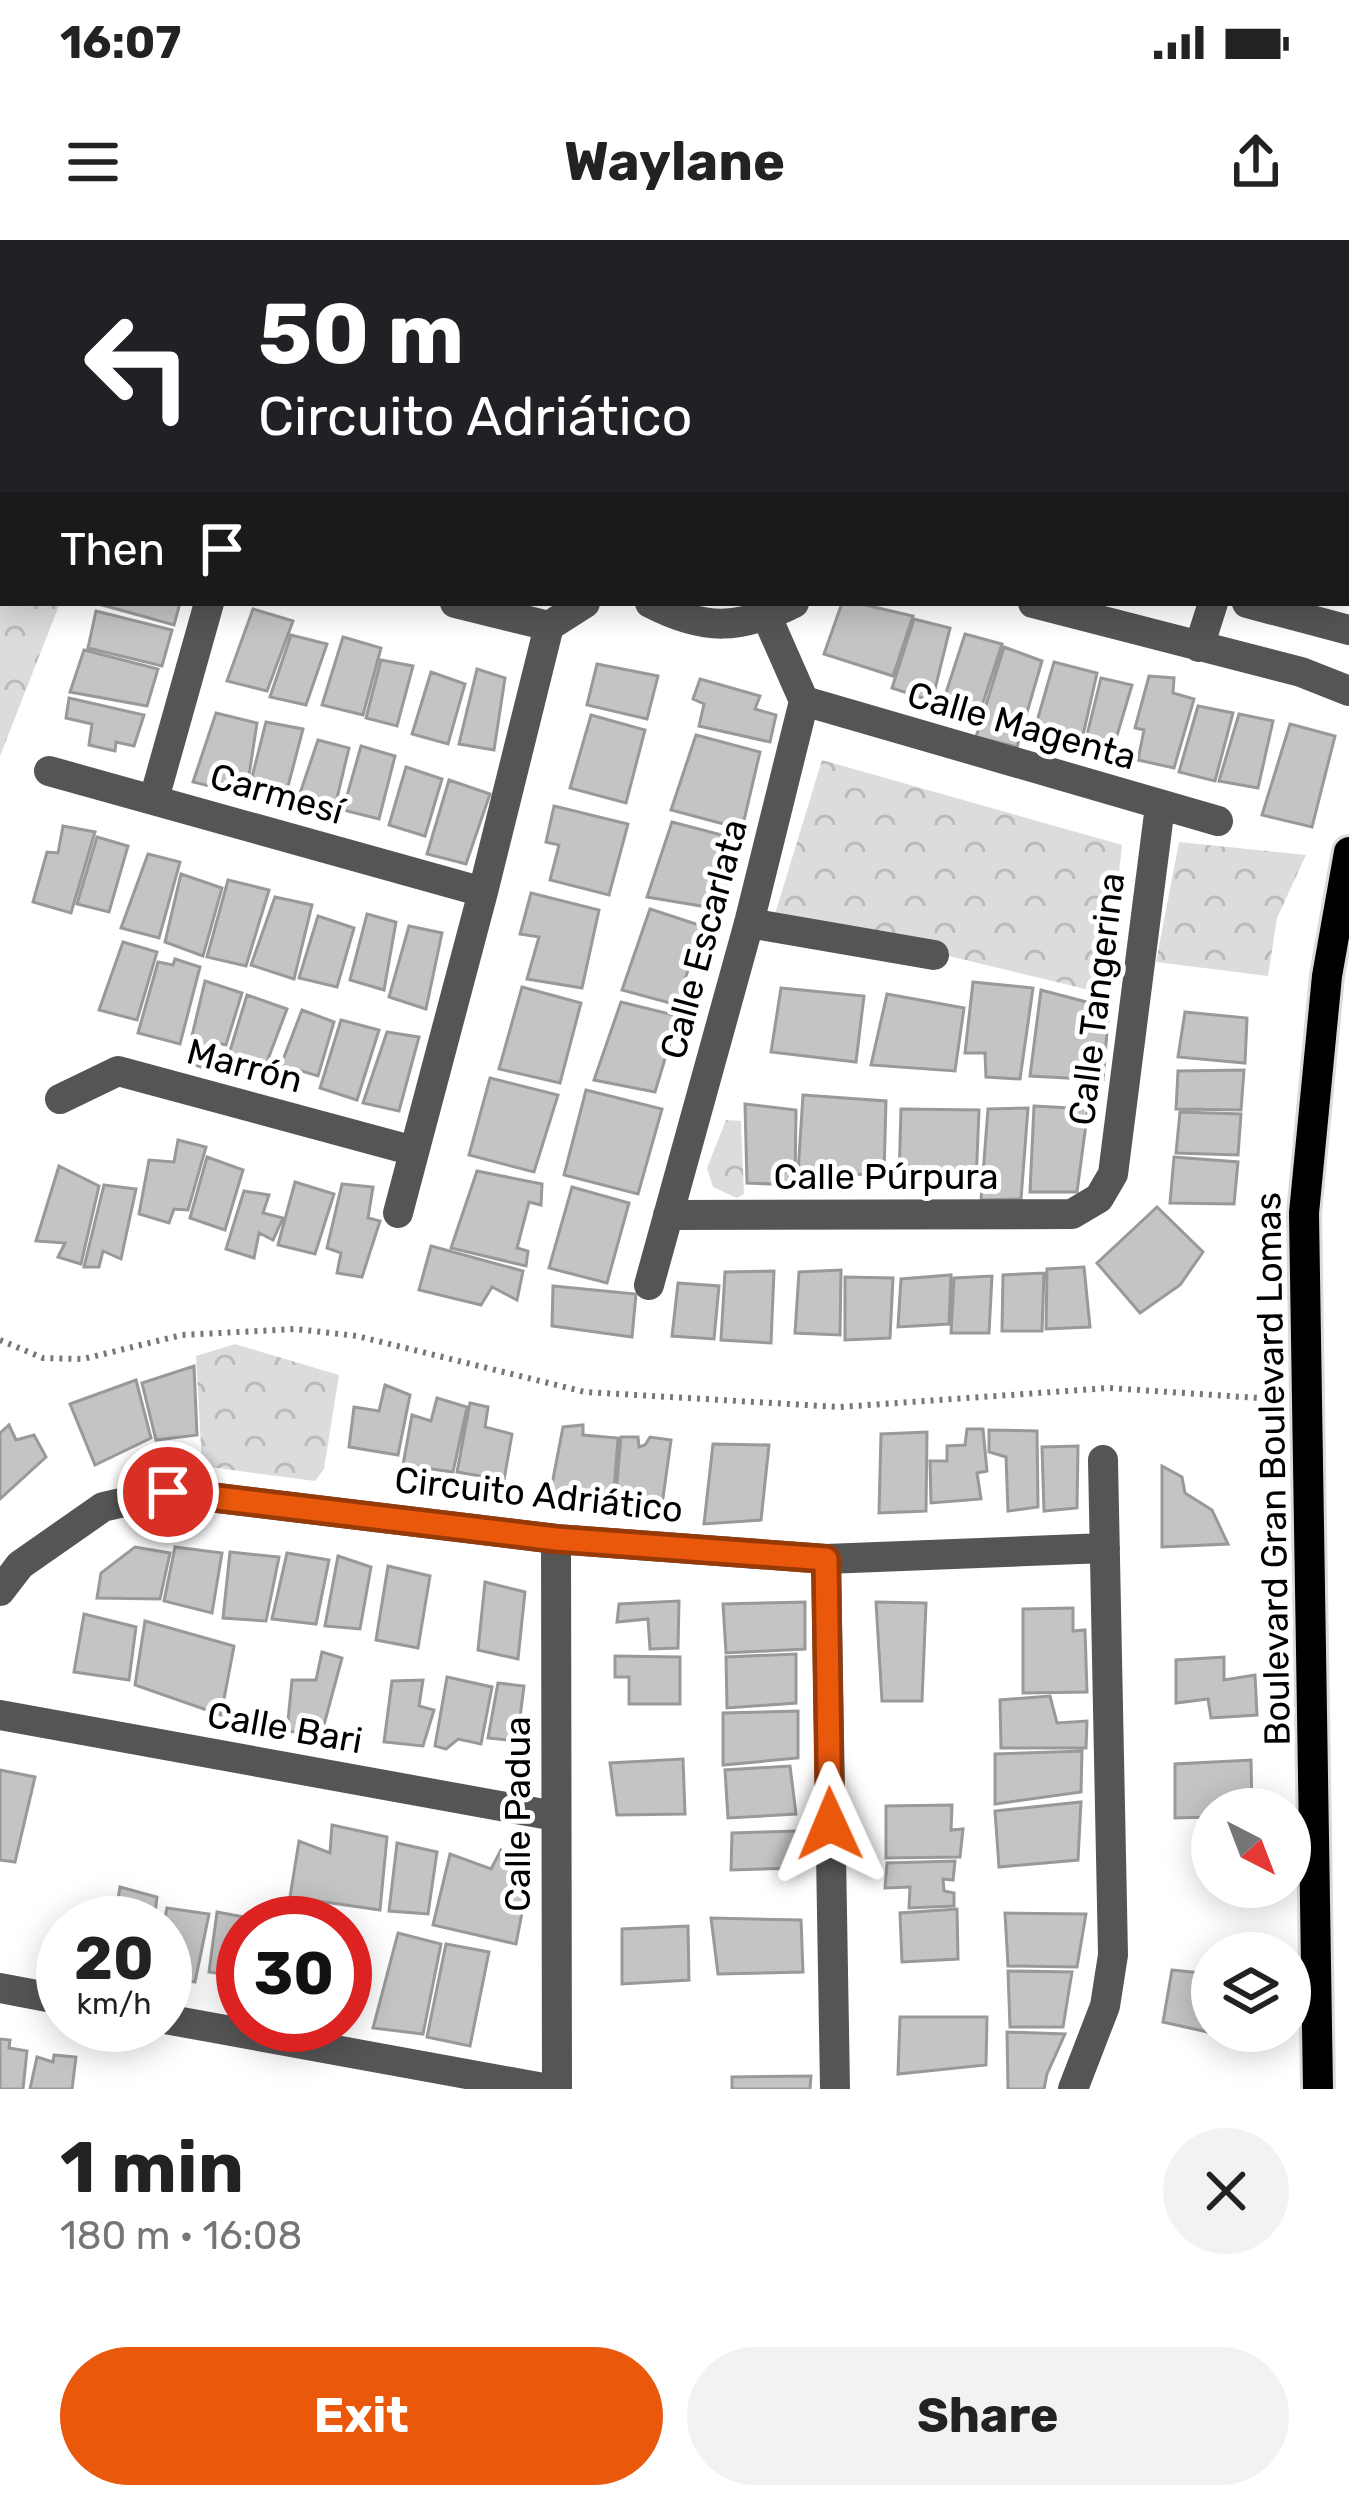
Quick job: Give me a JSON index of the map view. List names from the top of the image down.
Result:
{
  "streets": {
    "main road": ["Boulevard Gran Boulevard Lomas"],
    "street": [
      "Calle Magenta",
      "Carmesí",
      "Calle Escarlata",
      "Calle Tangerina",
      "Marrón",
      "Calle Púrpura",
      "Circuito Adriático",
      "Calle Bari",
      "Calle Padua"
    ]
  },
  "crossings": [
    ["Calle Magenta", "Calle Escarlata"],
    ["Calle Magenta", "Calle Tangerina"],
    ["Calle Escarlata", "Calle Púrpura"],
    ["Calle Tangerina", "Calle Púrpura"],
    ["Circuito Adriático", "Calle Padua"],
    ["Calle Bari", "Calle Padua"]
  ],
  "north": "bottom right",
  "page": {
    "status": "16:07",
    "header": "Waylane",
    "turn": ["50 m", "Circuito Adriático"],
    "then": "Then",
    "speed": "20 km/h",
    "limit": "30",
    "heading": ["1 min", "180 m · 16:08"],
    "buttons": ["Exit", "Share"]
  }
}
